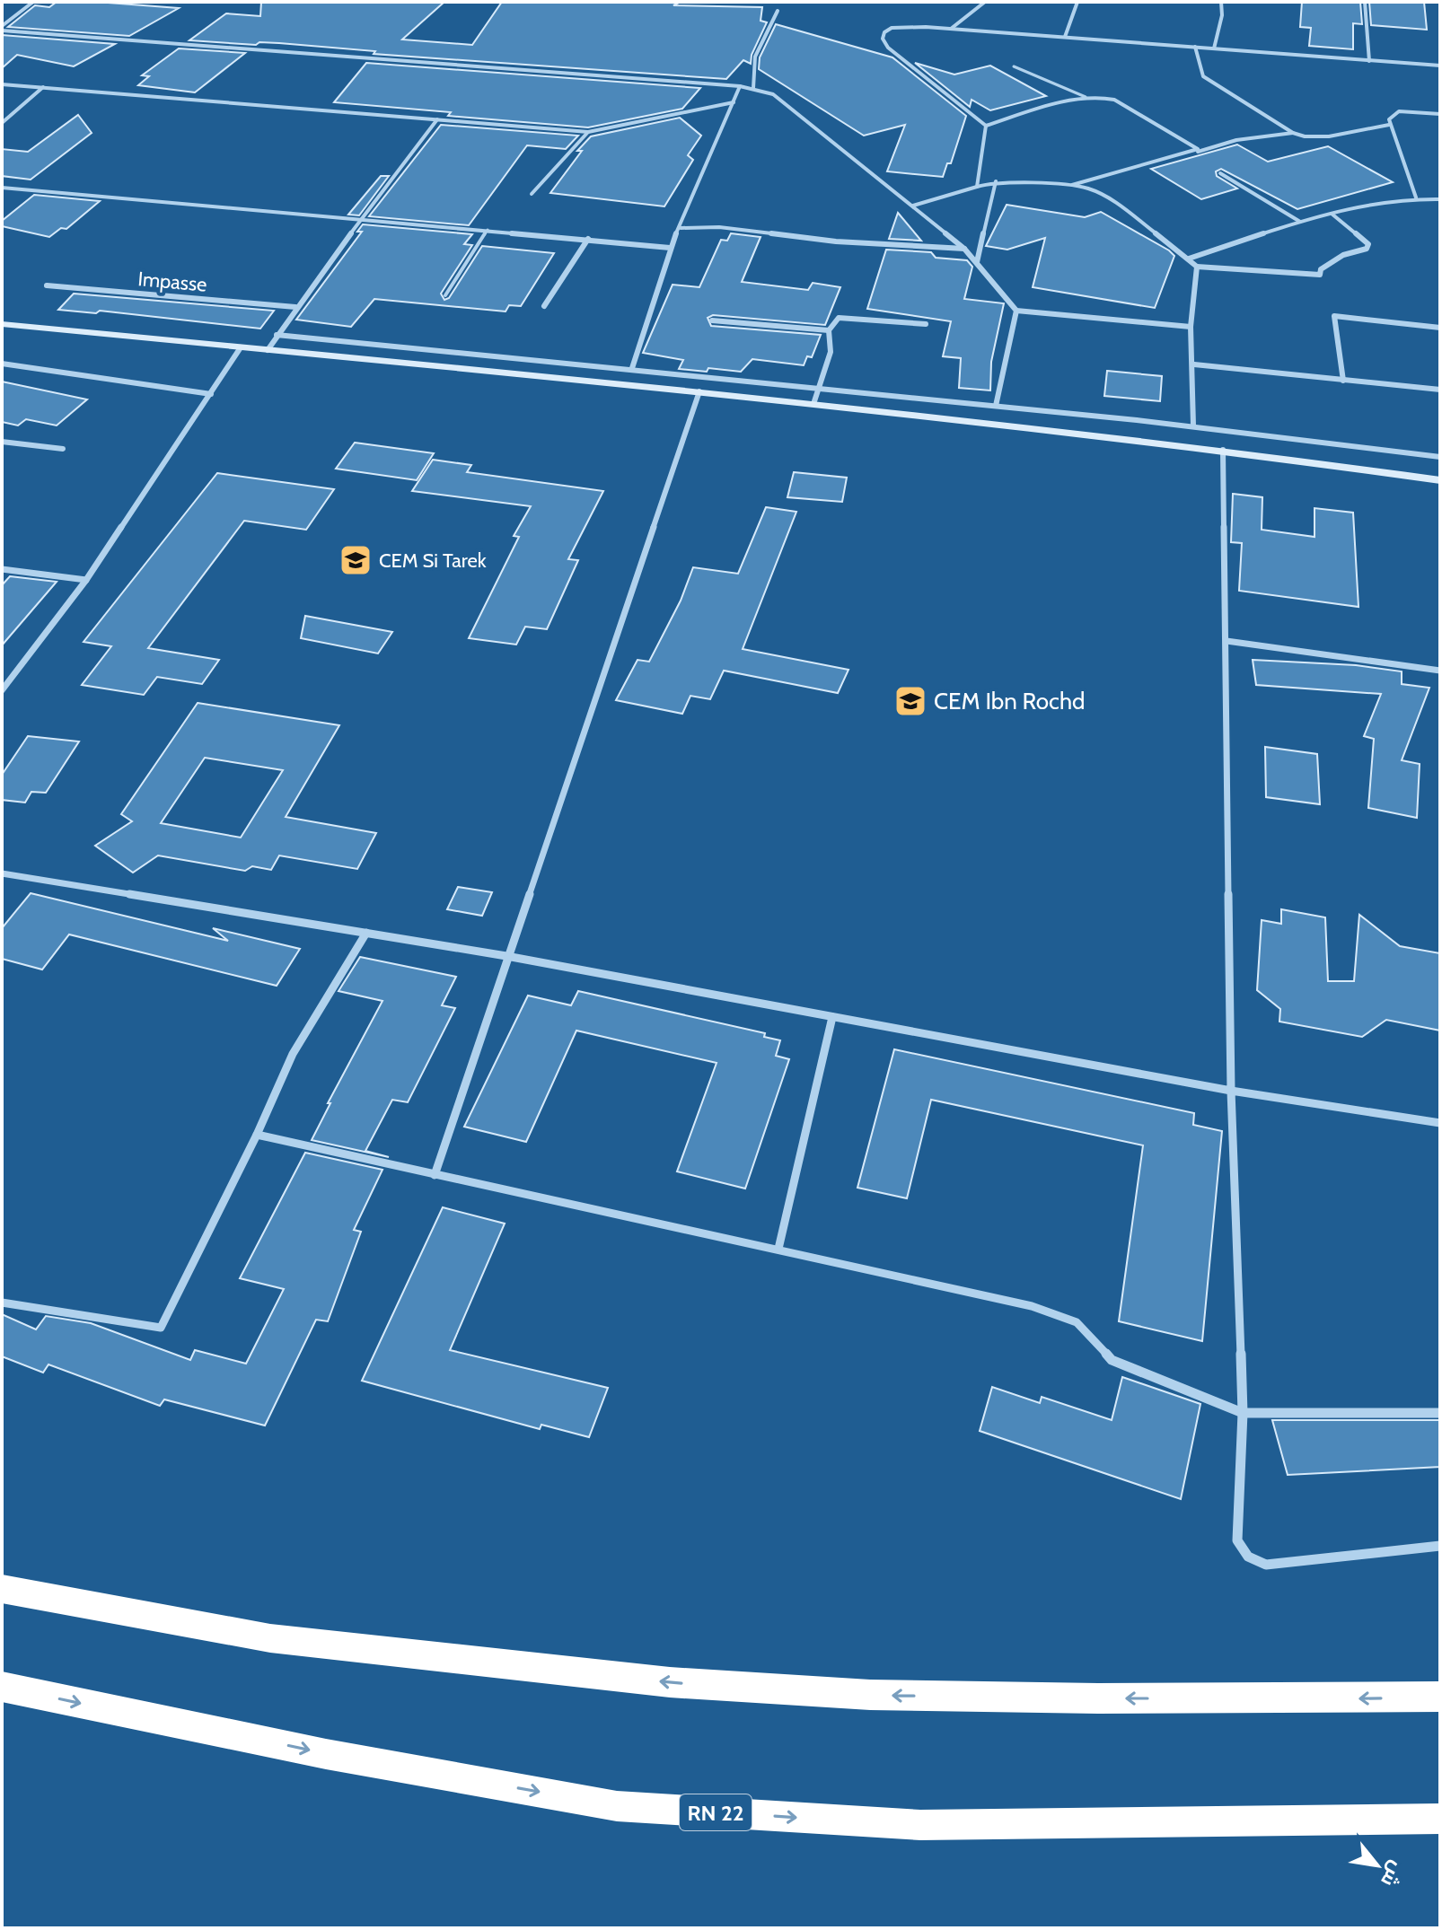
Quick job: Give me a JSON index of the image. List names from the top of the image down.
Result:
{
  "streets": {
    "highway": ["RN 22"],
    "street": ["Impasse"]
  },
  "places": {
    "school or university": ["CEM Si Tarek", "CEM Ibn Rochd"]
  },
  "north": "bottom right"
}
